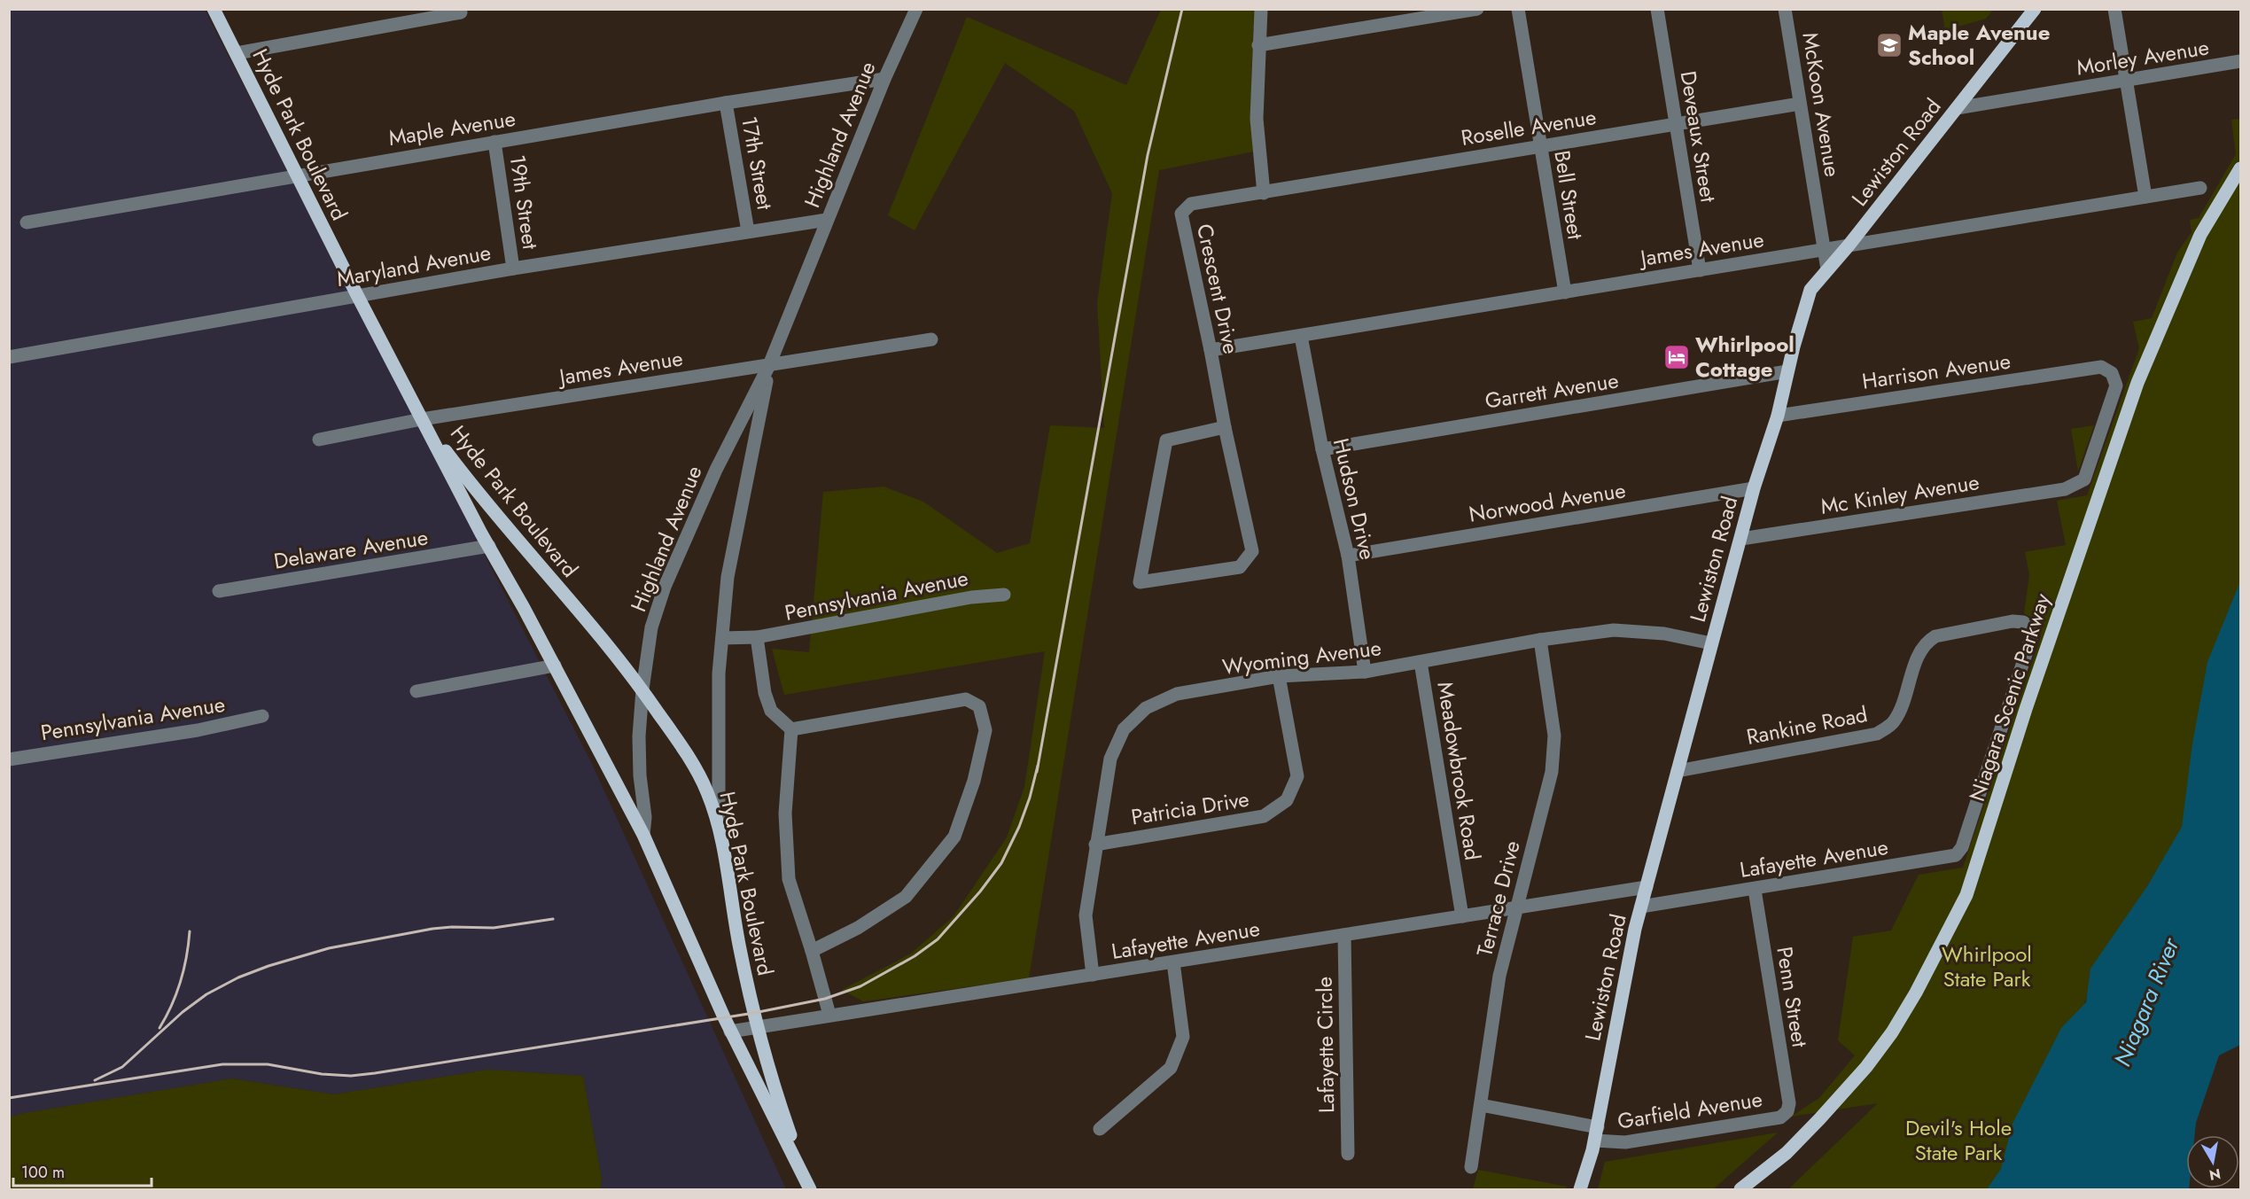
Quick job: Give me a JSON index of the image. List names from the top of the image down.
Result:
{
  "streets": {
    "main road": ["Hyde Park Boulevard", "Lewiston Road", "Niagara Scenic Parkway"],
    "street": [
      "Morley Avenue",
      "McKoon Avenue",
      "Roselle Avenue",
      "Maple Avenue",
      "Highland Avenue",
      "Deveaux Street",
      "17th Street",
      "Bell Street",
      "19th Street",
      "James Avenue",
      "Maryland Avenue",
      "Crescent Drive",
      "Harrison Avenue",
      "Garrett Avenue",
      "Mc Kinley Avenue",
      "Hudson Drive",
      "Norwood Avenue",
      "Delaware Avenue",
      "Pennsylvania Avenue",
      "Wyoming Avenue",
      "Rankine Road",
      "Meadowbrook Road",
      "Patricia Drive",
      "Lafayette Avenue",
      "Terrace Drive",
      "Penn Street",
      "Lafayette Circle",
      "Garfield Avenue"
    ]
  },
  "crossings": [
    ["Morley Avenue", "Lewiston Road"],
    ["McKoon Avenue", "Roselle Avenue"],
    ["McKoon Avenue", "Lewiston Road"],
    ["McKoon Avenue", "James Avenue"],
    ["Roselle Avenue", "Deveaux Street"],
    ["Roselle Avenue", "Bell Street"],
    ["Roselle Avenue", "Crescent Drive"],
    ["Maple Avenue", "Hyde Park Boulevard"],
    ["Maple Avenue", "Highland Avenue"],
    ["Maple Avenue", "17th Street"],
    ["Maple Avenue", "19th Street"],
    ["Hyde Park Boulevard", "Highland Avenue"],
    ["Hyde Park Boulevard", "James Avenue"],
    ["Hyde Park Boulevard", "Maryland Avenue"],
    ["Hyde Park Boulevard", "Delaware Avenue"],
    ["Hyde Park Boulevard", "Lafayette Avenue"],
    ["Highland Avenue", "James Avenue"],
    ["Highland Avenue", "Maryland Avenue"],
    ["Highland Avenue", "Pennsylvania Avenue"],
    ["Deveaux Street", "James Avenue"],
    ["Lewiston Road", "James Avenue"],
    ["Lewiston Road", "Harrison Avenue"],
    ["Lewiston Road", "Garrett Avenue"],
    ["Lewiston Road", "Mc Kinley Avenue"],
    ["Lewiston Road", "Norwood Avenue"],
    ["Lewiston Road", "Wyoming Avenue"],
    ["Lewiston Road", "Rankine Road"],
    ["Lewiston Road", "Lafayette Avenue"],
    ["Lewiston Road", "Garfield Avenue"],
    ["17th Street", "Maryland Avenue"],
    ["Bell Street", "James Avenue"],
    ["19th Street", "Maryland Avenue"],
    ["James Avenue", "Crescent Drive"],
    ["James Avenue", "Hudson Drive"],
    ["Harrison Avenue", "Mc Kinley Avenue"],
    ["Garrett Avenue", "Hudson Drive"],
    ["Hudson Drive", "Norwood Avenue"],
    ["Hudson Drive", "Wyoming Avenue"],
    ["Wyoming Avenue", "Meadowbrook Road"],
    ["Wyoming Avenue", "Patricia Drive"],
    ["Wyoming Avenue", "Lafayette Avenue"],
    ["Wyoming Avenue", "Terrace Drive"],
    ["Rankine Road", "Lafayette Avenue"],
    ["Meadowbrook Road", "Lafayette Avenue"],
    ["Lafayette Avenue", "Terrace Drive"],
    ["Lafayette Avenue", "Penn Street"],
    ["Lafayette Avenue", "Lafayette Circle"],
    ["Terrace Drive", "Garfield Avenue"],
    ["Penn Street", "Garfield Avenue"]
  ],
  "water": ["Niagara River"],
  "parks": ["Whirlpool State Park", "Devil's Hole State Park"],
  "places": {
    "school or university": ["Maple Avenue School"],
    "hotel": ["Whirlpool Cottage"]
  },
  "scale_bar": "100 m",
  "north": "bottom"
}
